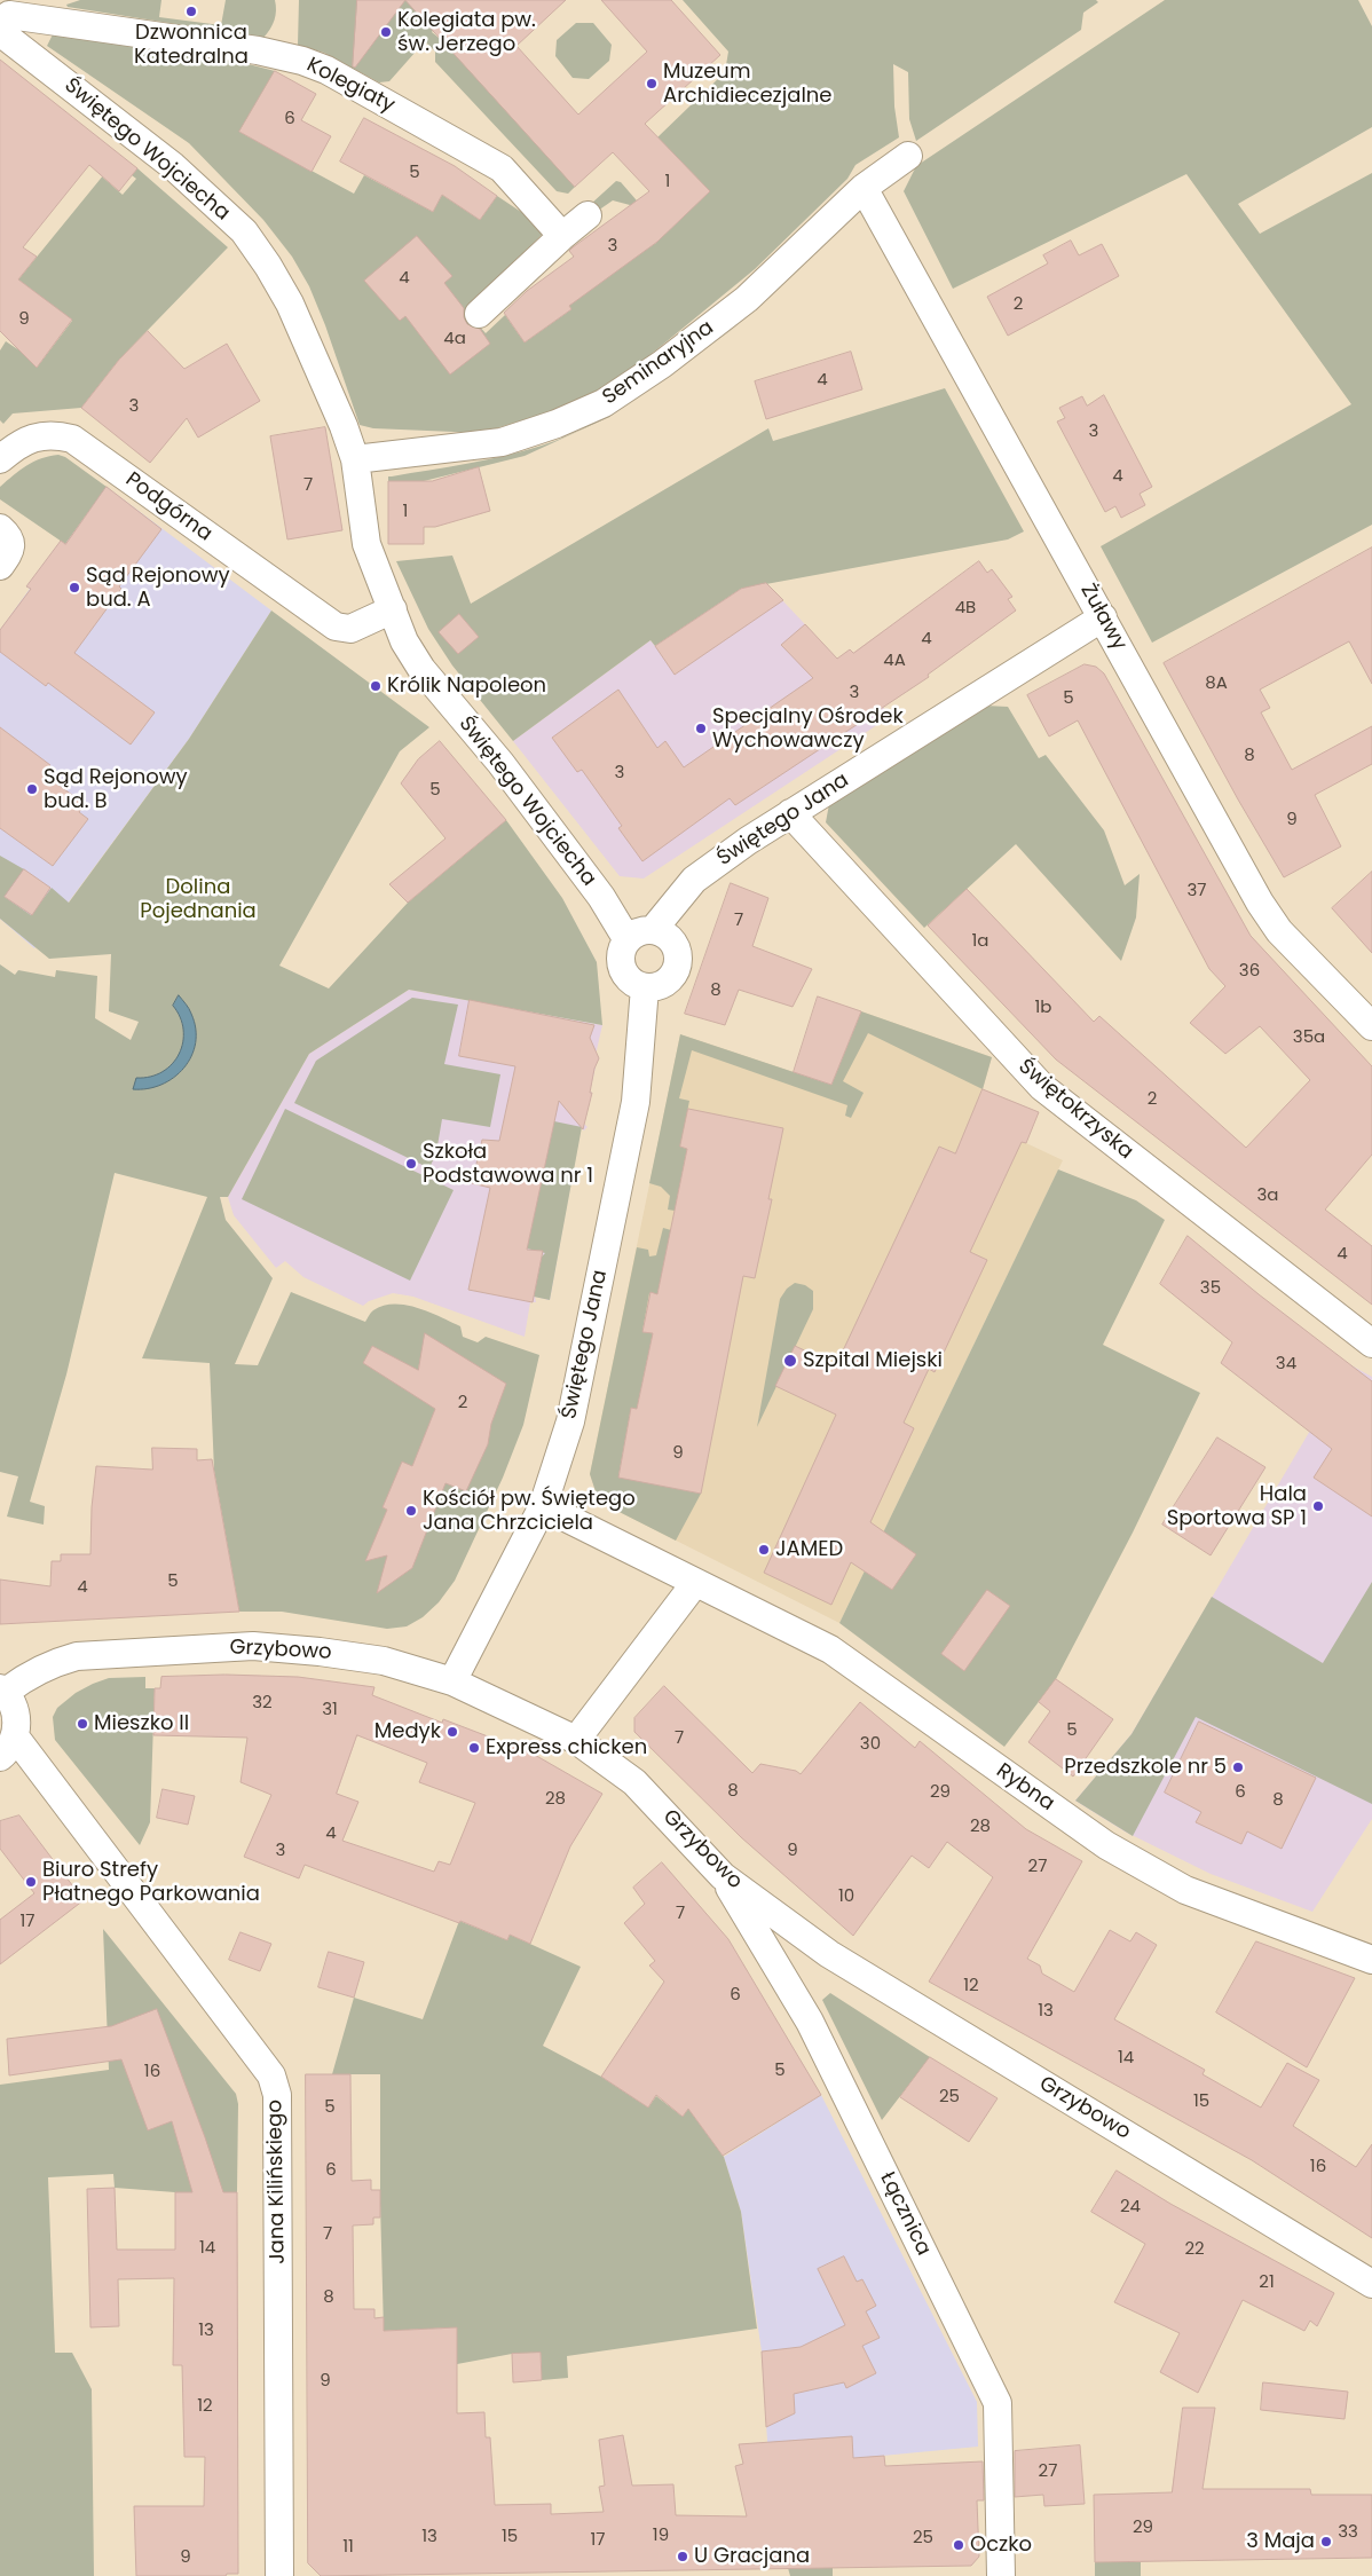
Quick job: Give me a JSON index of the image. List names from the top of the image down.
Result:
{
  "streets": {
    "street": [
      "Kolegiaty",
      "Świętego Wojciecha",
      "Seminaryjna",
      "Podgórna",
      "Żuławy",
      "Świętego Jana",
      "Świętokrzyska",
      "Grzybowo",
      "Rybna",
      "Jana Kilińskiego",
      "Łącznica"
    ]
  },
  "crossings": [
    ["Świętego Wojciecha", "Seminaryjna"],
    ["Świętego Wojciecha", "Podgórna"],
    ["Świętego Wojciecha", "Świętego Jana"],
    ["Seminaryjna", "Żuławy"],
    ["Żuławy", "Świętego Jana"],
    ["Świętego Jana", "Świętokrzyska"],
    ["Świętego Jana", "Grzybowo"],
    ["Świętego Jana", "Rybna"],
    ["Grzybowo", "Łącznica"]
  ],
  "parks": ["Dolina Pojednania"],
  "places": [
    "Dzwonnica Katedralna",
    "Kolegiata pw. św. Jerzego",
    "Muzeum Archidiecezjalne",
    "Sąd Rejonowy bud. A",
    "Królik Napoleon",
    "Specjalny Ośrodek Wychowawczy",
    "Sąd Rejonowy bud. B",
    "Szkoła Podstawowa nr 1",
    "Szpital Miejski",
    "Hala Sportowa SP 1",
    "Kościół pw. Świętego Jana Chrzciciela",
    "JAMED",
    "Mieszko II",
    "Medyk",
    "Express chicken",
    "Przedszkole nr 5",
    "Biuro Strefy Płatnego Parkowania",
    "3 Maja",
    "Oczko",
    "U Gracjana"
  ],
  "house_numbers": [
    "6",
    "5",
    "1",
    "3",
    "4",
    "2",
    "9",
    "4a",
    "4",
    "3",
    "3",
    "4",
    "7",
    "1",
    "4B",
    "4",
    "4A",
    "8A",
    "3",
    "5",
    "8",
    "3",
    "5",
    "9",
    "37",
    "7",
    "1a",
    "36",
    "8",
    "1b",
    "35a",
    "2",
    "3a",
    "4",
    "35",
    "34",
    "2",
    "9",
    "5",
    "4",
    "32",
    "31",
    "5",
    "7",
    "30",
    "8",
    "29",
    "6",
    "28",
    "8",
    "28",
    "4",
    "3",
    "9",
    "27",
    "10",
    "7",
    "17",
    "12",
    "6",
    "13",
    "14",
    "5",
    "16",
    "25",
    "15",
    "5",
    "16",
    "6",
    "24",
    "7",
    "14",
    "22",
    "21",
    "8",
    "13",
    "9",
    "12",
    "27",
    "29",
    "33",
    "19",
    "13",
    "15",
    "25",
    "17",
    "11",
    "9"
  ]
}
